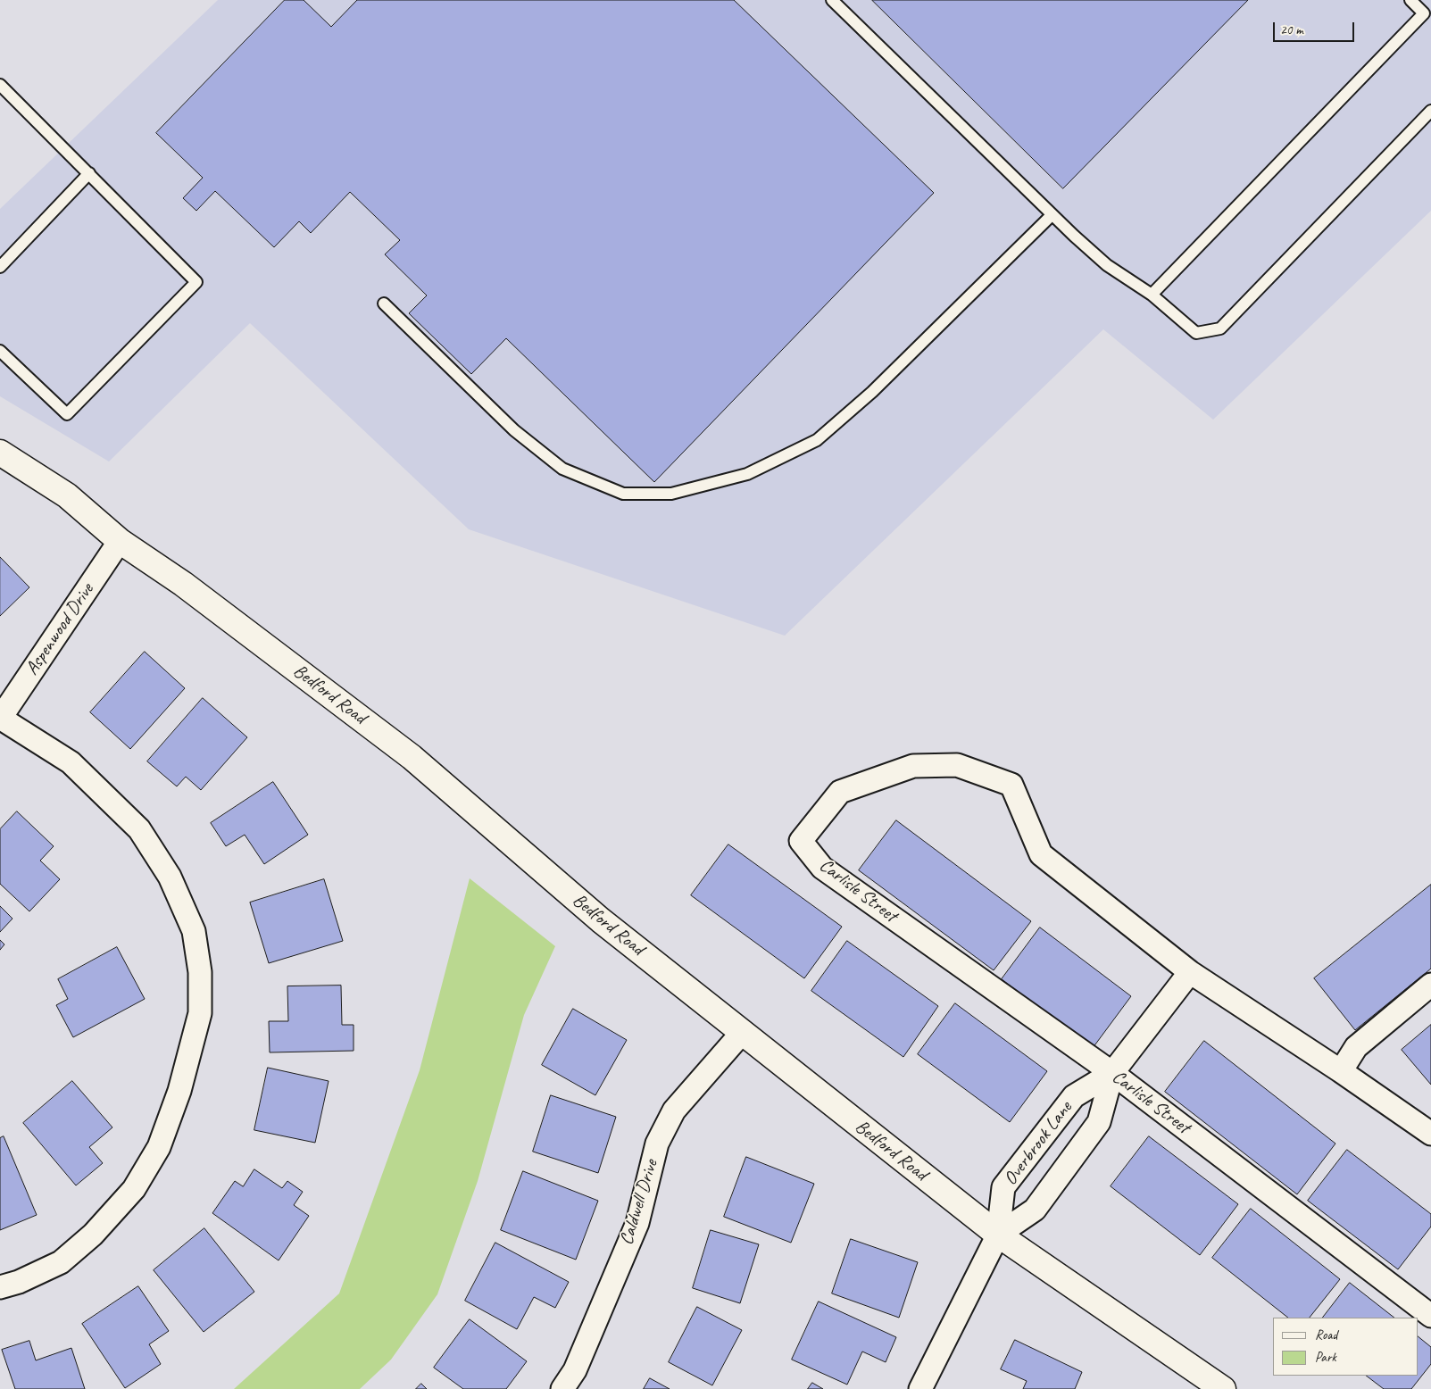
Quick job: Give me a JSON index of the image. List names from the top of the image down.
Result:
{
  "streets": {
    "main road": ["Bedford Road"],
    "street": [
      "Aspenwood Drive",
      "Carlisle Street",
      "Overbrook Lane",
      "Caldwell Drive"
    ]
  },
  "crossings": [
    ["Aspenwood Drive", "Bedford Road"],
    ["Bedford Road", "Overbrook Lane"],
    ["Bedford Road", "Caldwell Drive"],
    ["Carlisle Street", "Overbrook Lane"]
  ],
  "legend": ["Road", "Park"],
  "scale_bar": "20 m"
}
